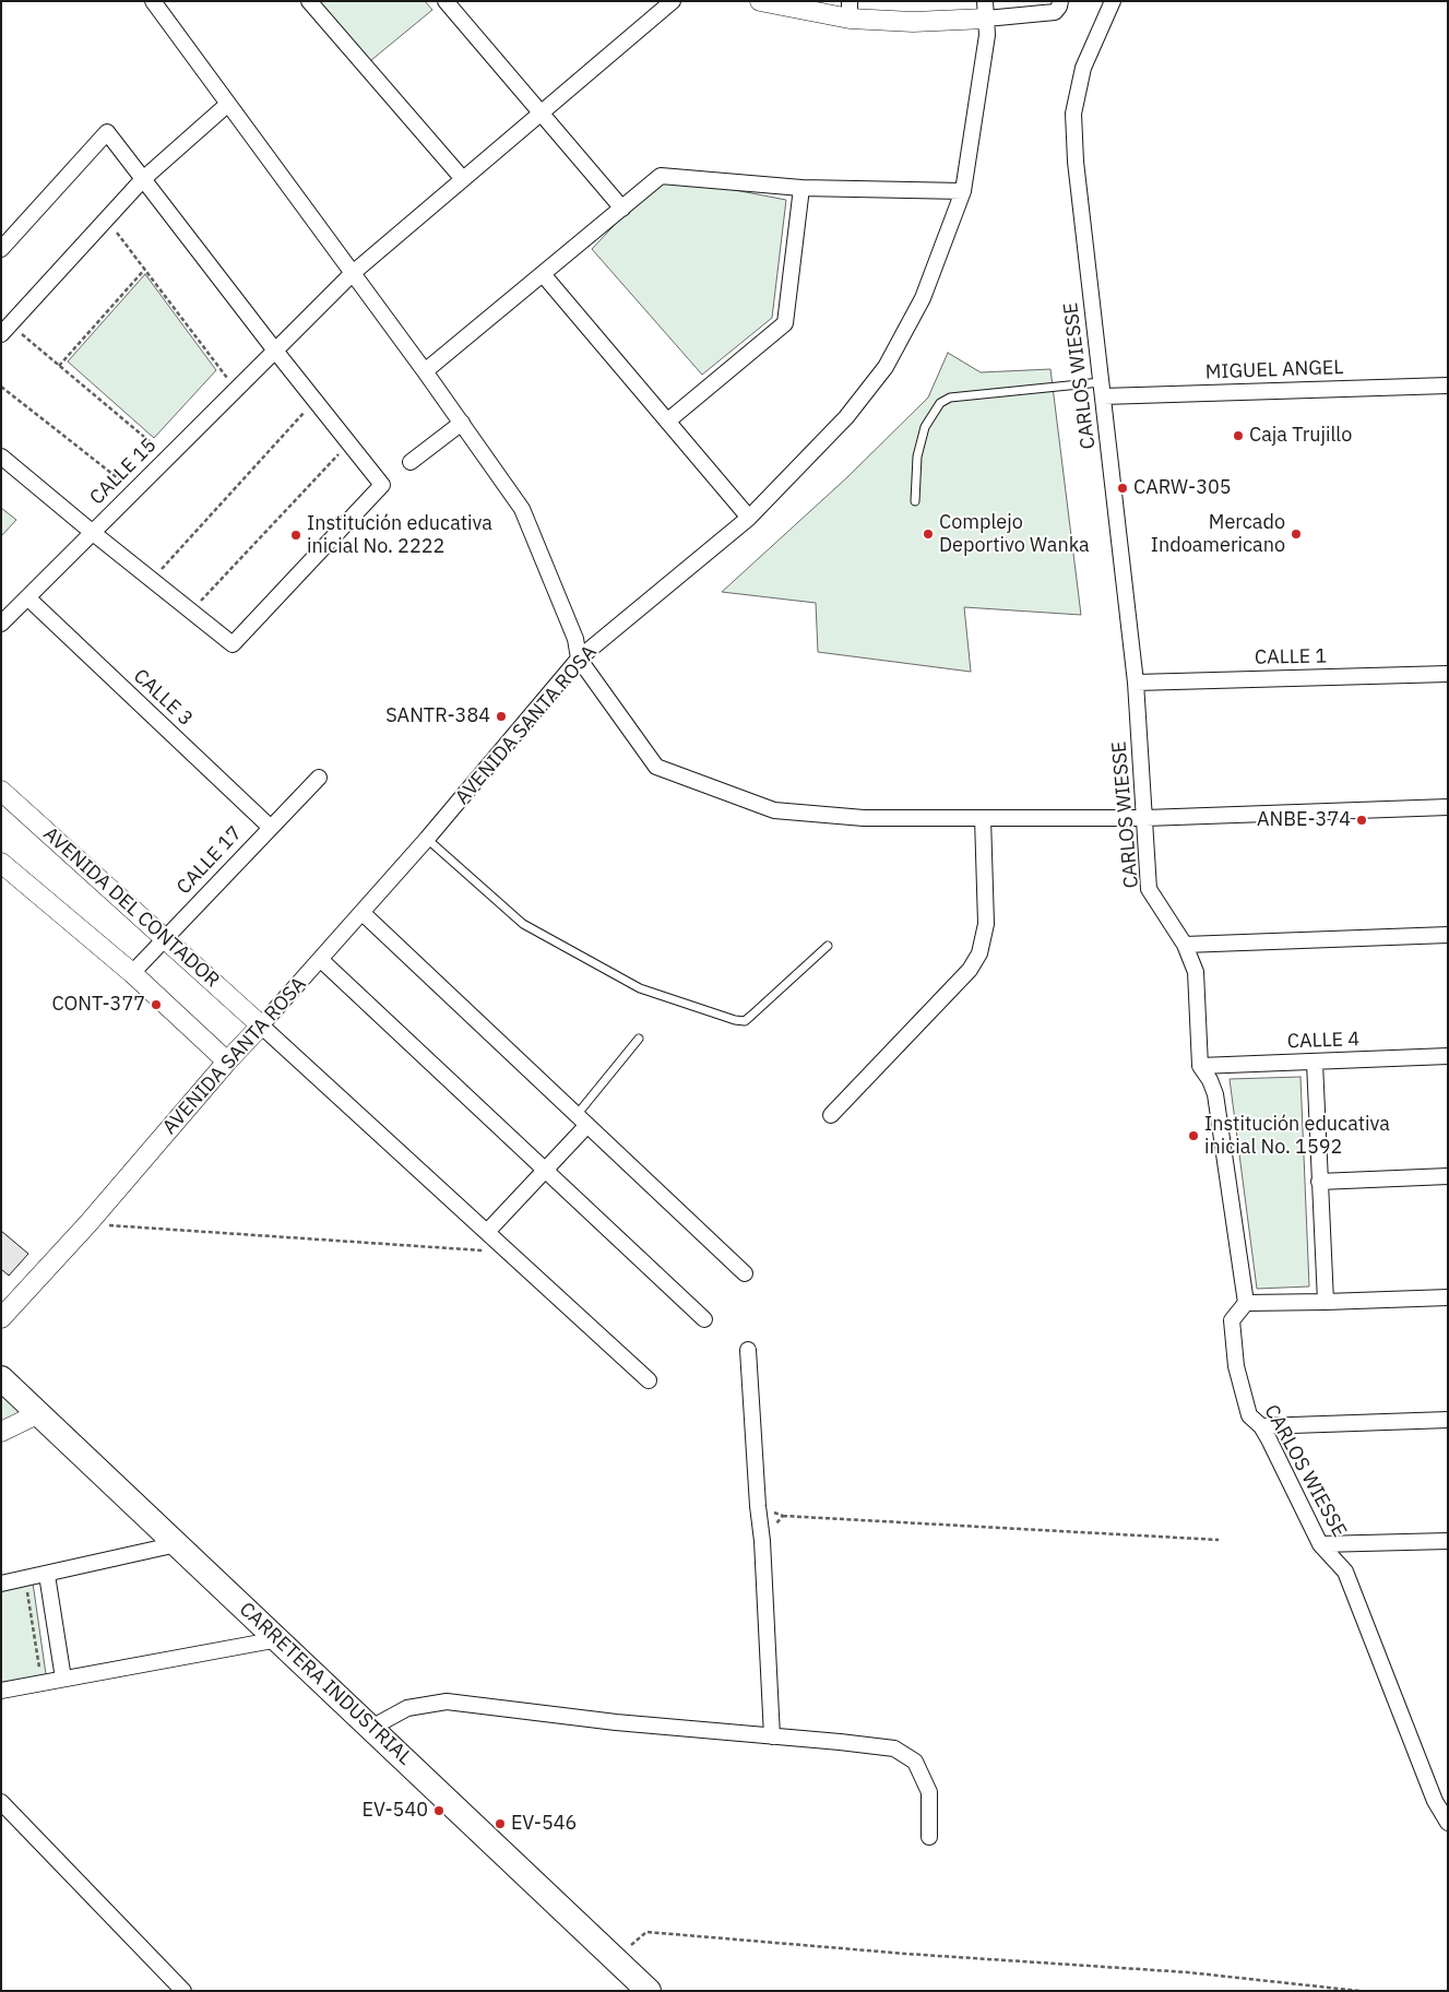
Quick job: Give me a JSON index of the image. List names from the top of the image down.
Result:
{
  "streets": {
    "highway": ["CARRETERA INDUSTRIAL"],
    "street": [
      "MIGUEL ANGEL",
      "CARLOS WIESSE",
      "CALLE 15",
      "CALLE 1",
      "CALLE 3",
      "AVENIDA SANTA ROSA",
      "CALLE 17",
      "AVENIDA DEL CONTADOR",
      "CALLE 4"
    ]
  },
  "crossings": [
    ["MIGUEL ANGEL", "CARLOS WIESSE"],
    ["CARLOS WIESSE", "CALLE 1"],
    ["CARLOS WIESSE", "CALLE 4"],
    ["CALLE 15", "CALLE 3"],
    ["CALLE 3", "CALLE 17"],
    ["AVENIDA SANTA ROSA", "AVENIDA DEL CONTADOR"],
    ["CALLE 17", "AVENIDA DEL CONTADOR"]
  ],
  "places": [
    "Caja Trujillo",
    "CARW-305",
    "Complejo Deportivo Wanka",
    "Mercado Indoamericano",
    "Institución educativa inicial No. 2222",
    "SANTR-384",
    "ANBE-374",
    "CONT-377",
    "Institución educativa inicial No. 1592",
    "EV-540",
    "EV-546"
  ]
}
